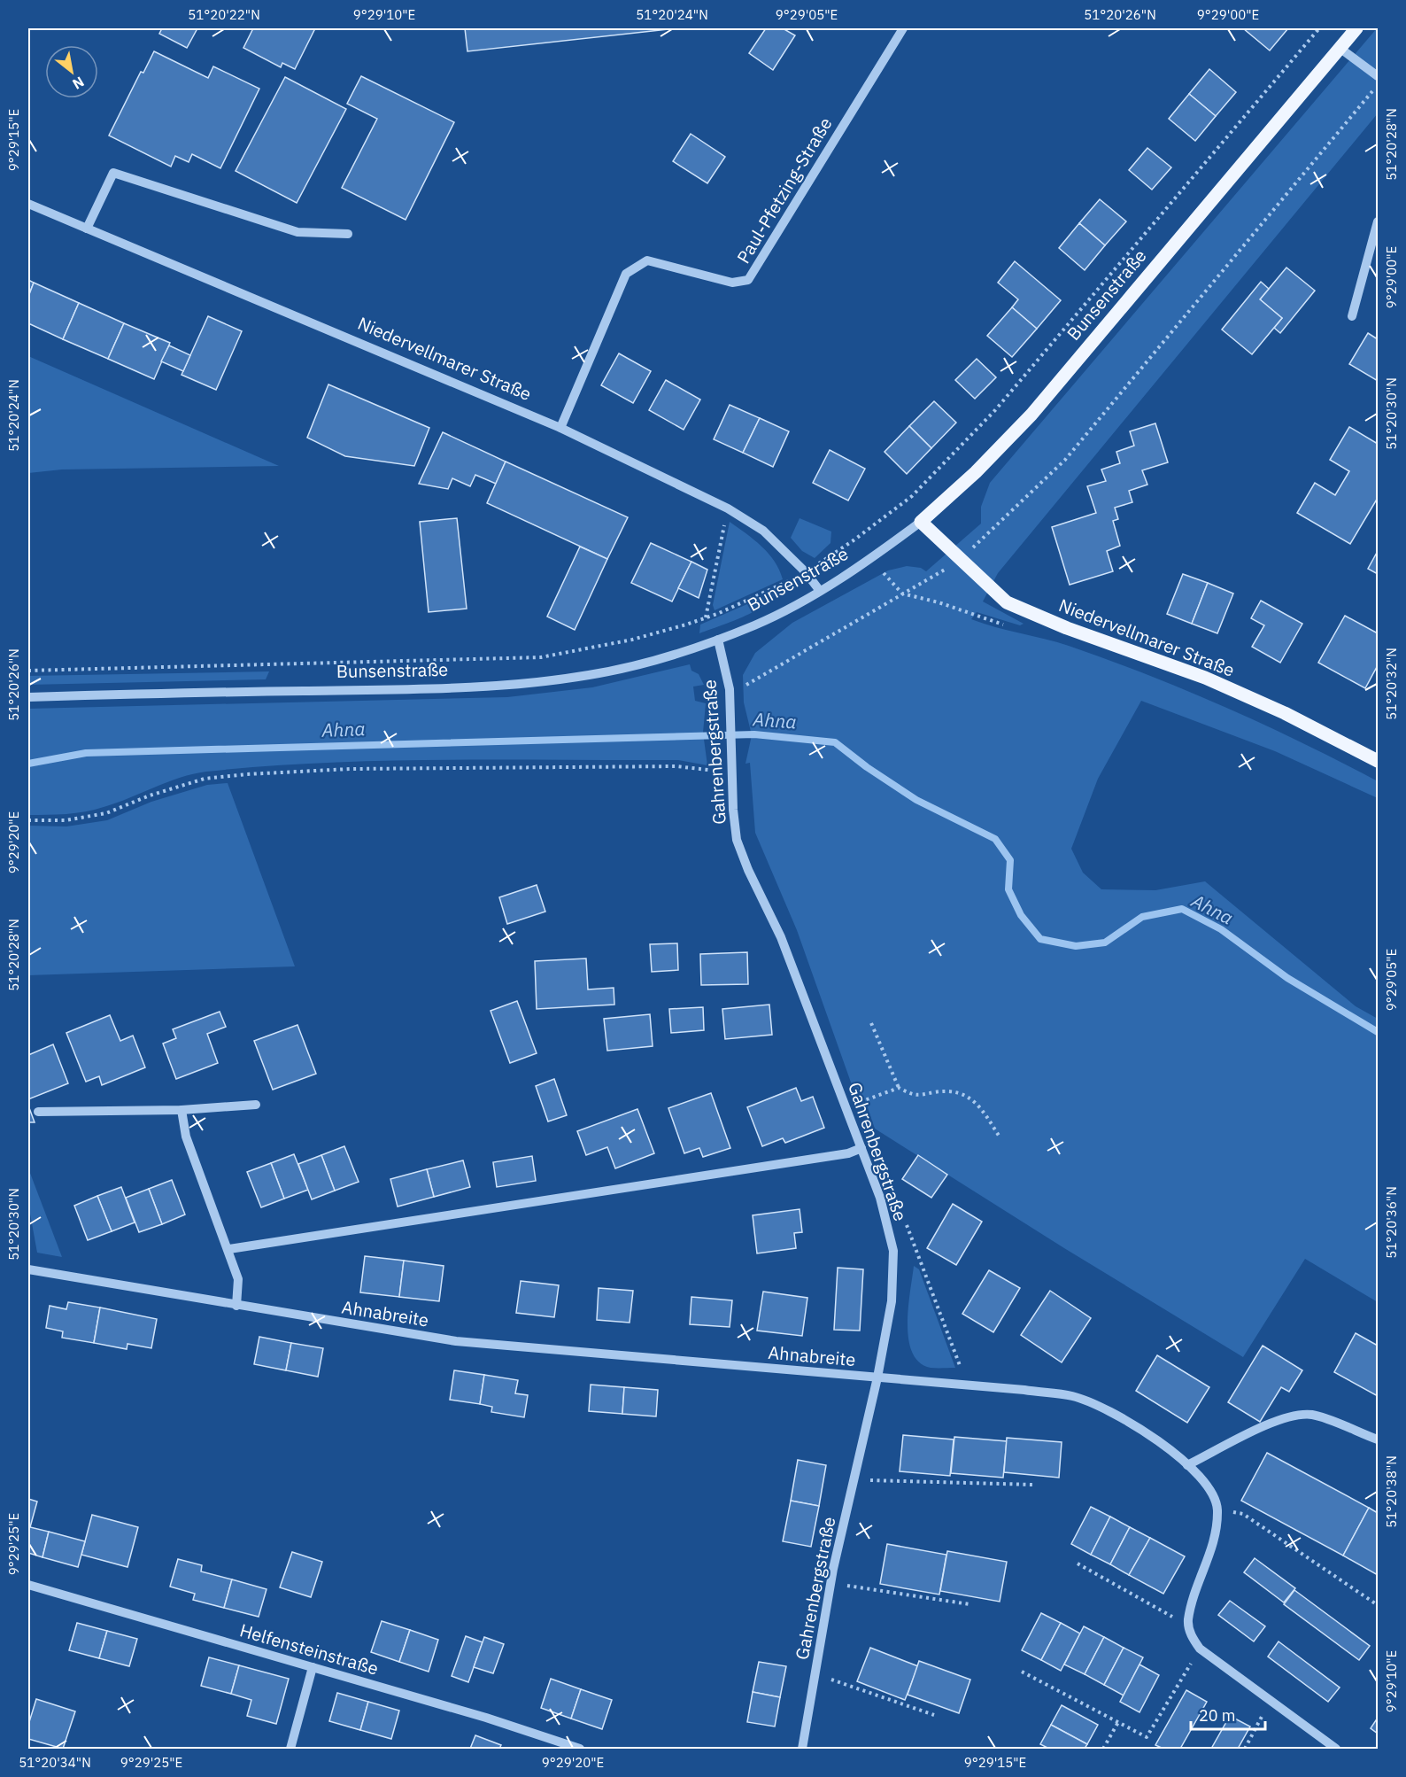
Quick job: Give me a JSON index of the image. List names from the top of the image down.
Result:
{
  "streets": {
    "main road": ["Bunsenstraße", "Niedervellmarer Straße"],
    "street": [
      "Paul-Pfetzing-Straße",
      "Gahrenbergstraße",
      "Ahnabreite",
      "Helfensteinstraße"
    ]
  },
  "crossings": [
    ["Paul-Pfetzing-Straße", "Niedervellmarer Straße"],
    ["Bunsenstraße", "Niedervellmarer Straße"],
    ["Bunsenstraße", "Gahrenbergstraße"],
    ["Gahrenbergstraße", "Ahnabreite"]
  ],
  "water": ["Ahna"],
  "scale_bar": "20 m",
  "north": "bottom right",
  "coordinates": [
    "51°20'22\"N",
    "9°29'10\"E",
    "51°20'24\"N",
    "9°29'05\"E",
    "51°20'26\"N",
    "9°29'00\"E",
    "9°29'15\"E",
    "51°20'28\"N",
    "51°20'30\"N",
    "51°20'32\"N",
    "9°29'20\"E",
    "51°20'36\"N",
    "51°20'38\"N",
    "9°29'25\"E",
    "51°20'34\"N"
  ]
}
